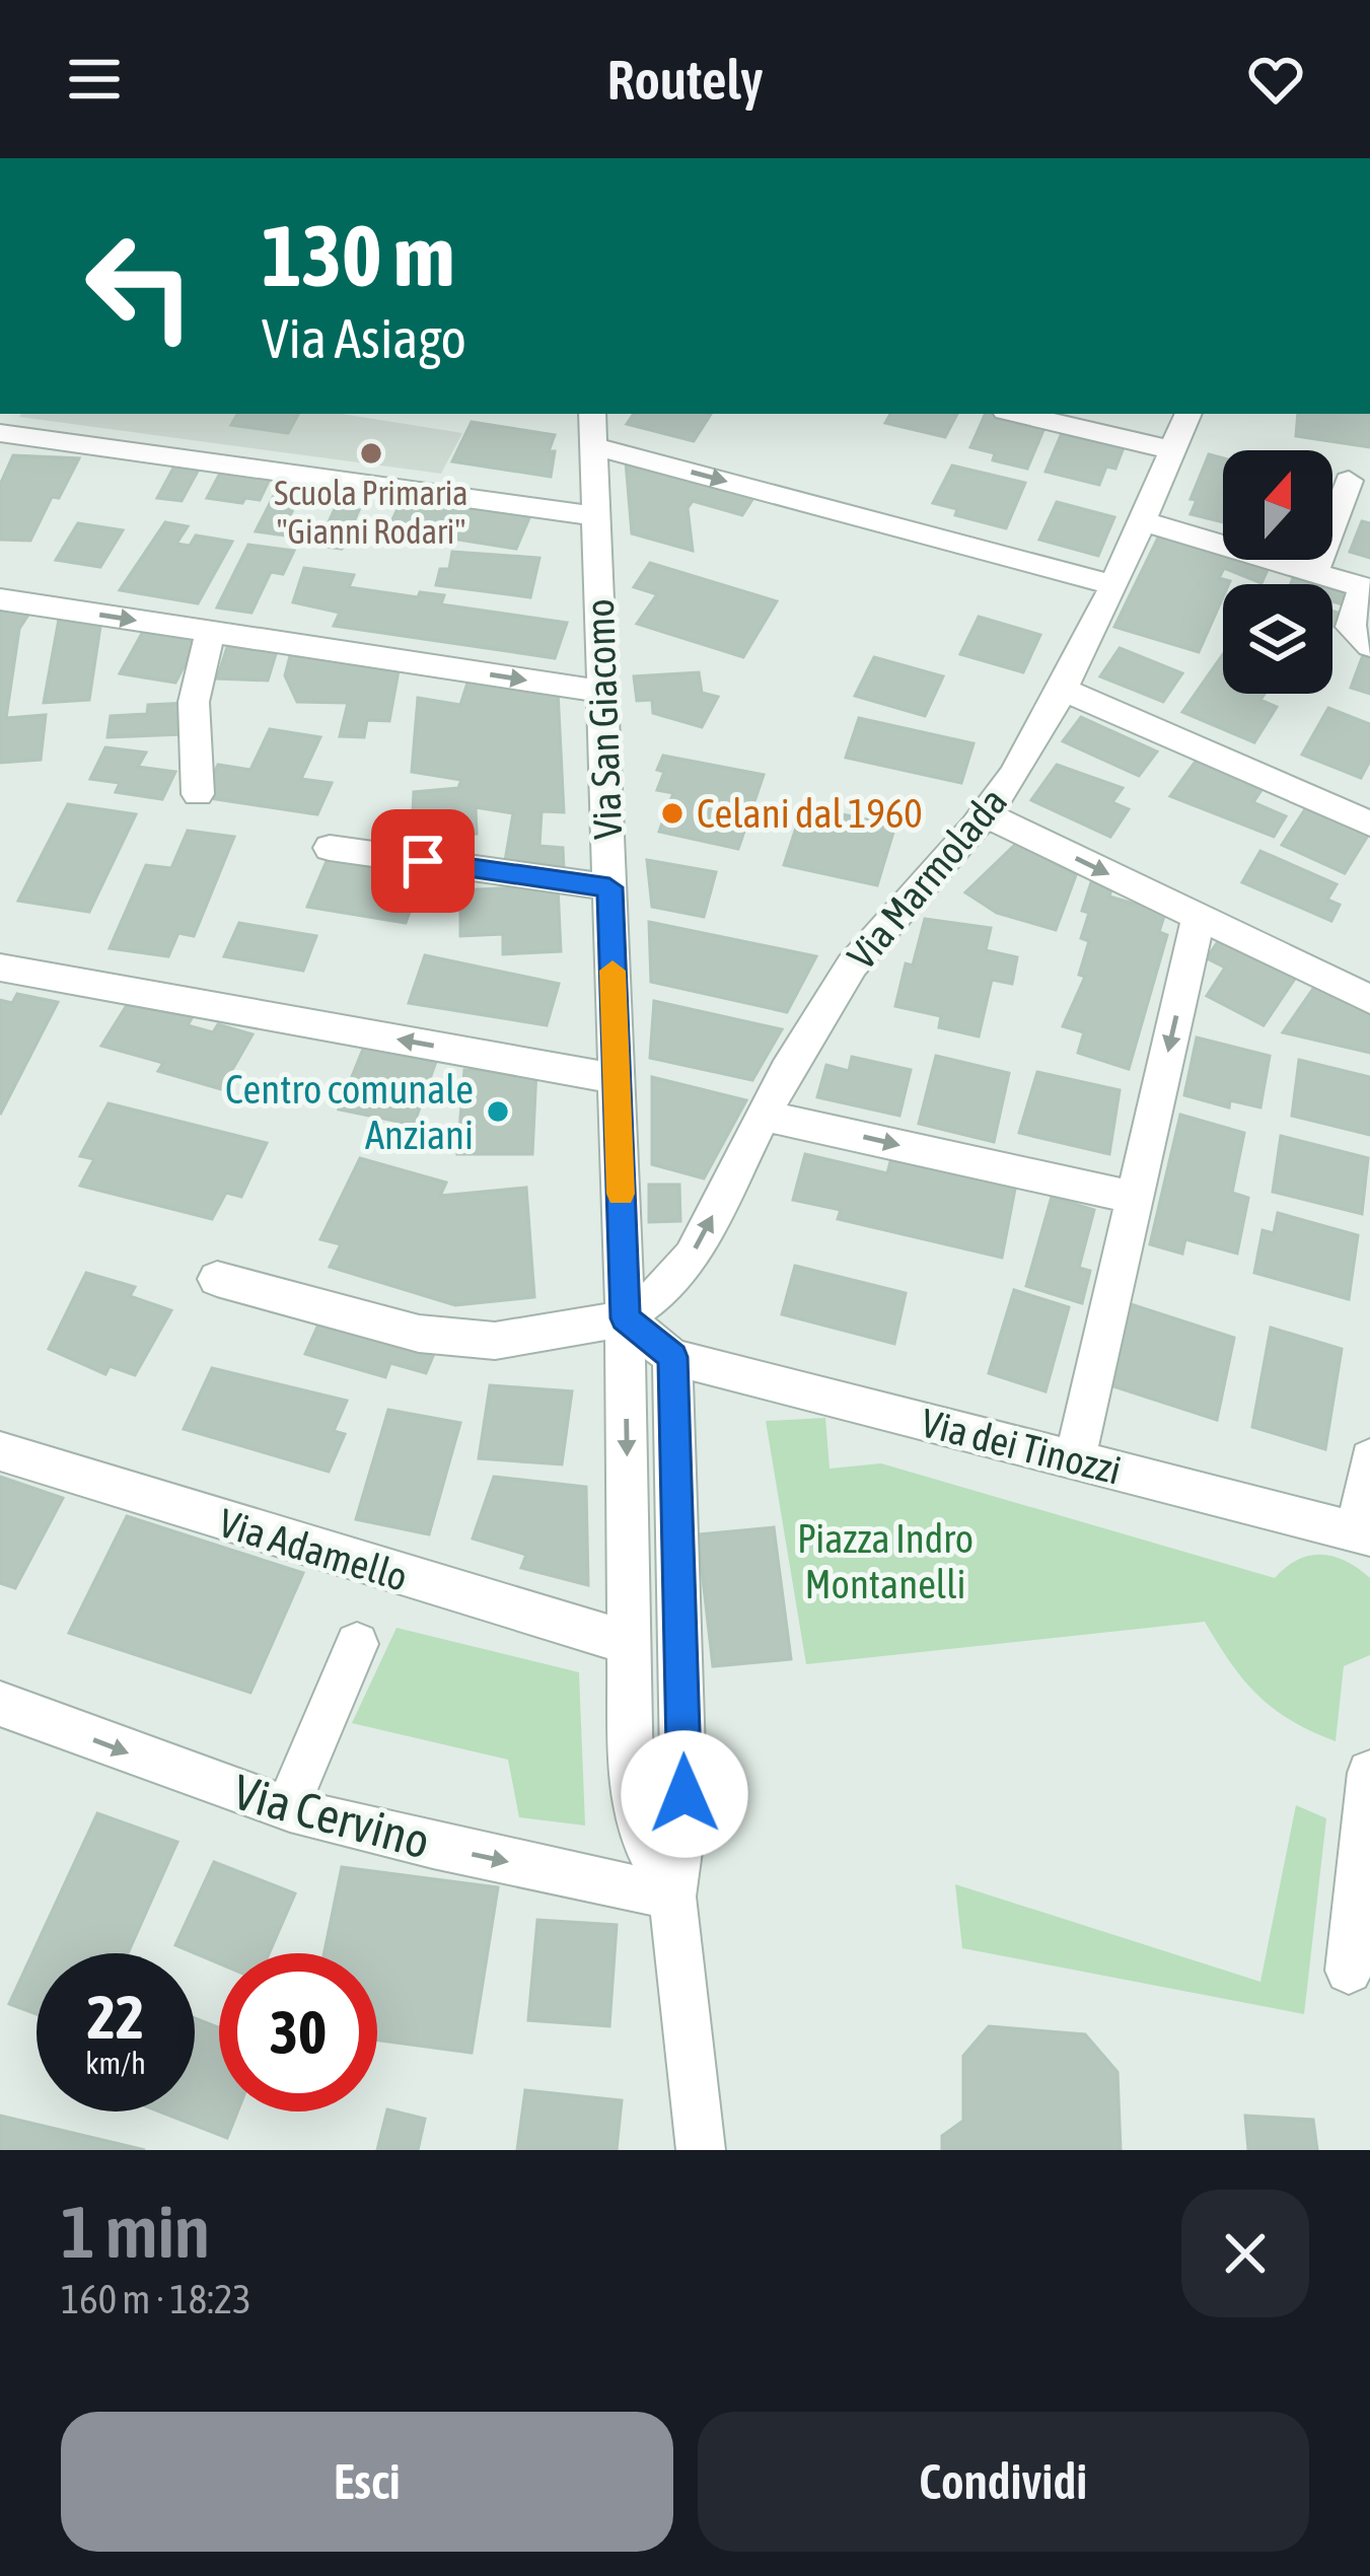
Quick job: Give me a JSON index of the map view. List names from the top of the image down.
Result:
{
  "streets": {
    "street": [
      "Via San Giacomo",
      "Via Marmolada",
      "Via dei Tinozzi",
      "Via Adamello",
      "Via Cervino"
    ]
  },
  "crossings": [
    ["Via San Giacomo", "Via Marmolada"],
    ["Via San Giacomo", "Via dei Tinozzi"],
    ["Via San Giacomo", "Via Adamello"],
    ["Via San Giacomo", "Via Cervino"]
  ],
  "one_way": ["Via Cervino"],
  "parks": ["Piazza Indro Montanelli"],
  "places": ["Scuola Primaria \"Gianni Rodari\"", "Celani dal 1960", "Centro comunale Anziani"],
  "north": "top",
  "page": {
    "header": "Routely",
    "turn": ["130 m", "Via Asiago"],
    "speed": "22 km/h",
    "limit": "30",
    "heading": ["1 min", "160 m · 18:23"],
    "buttons": ["Esci", "Condividi"]
  }
}
